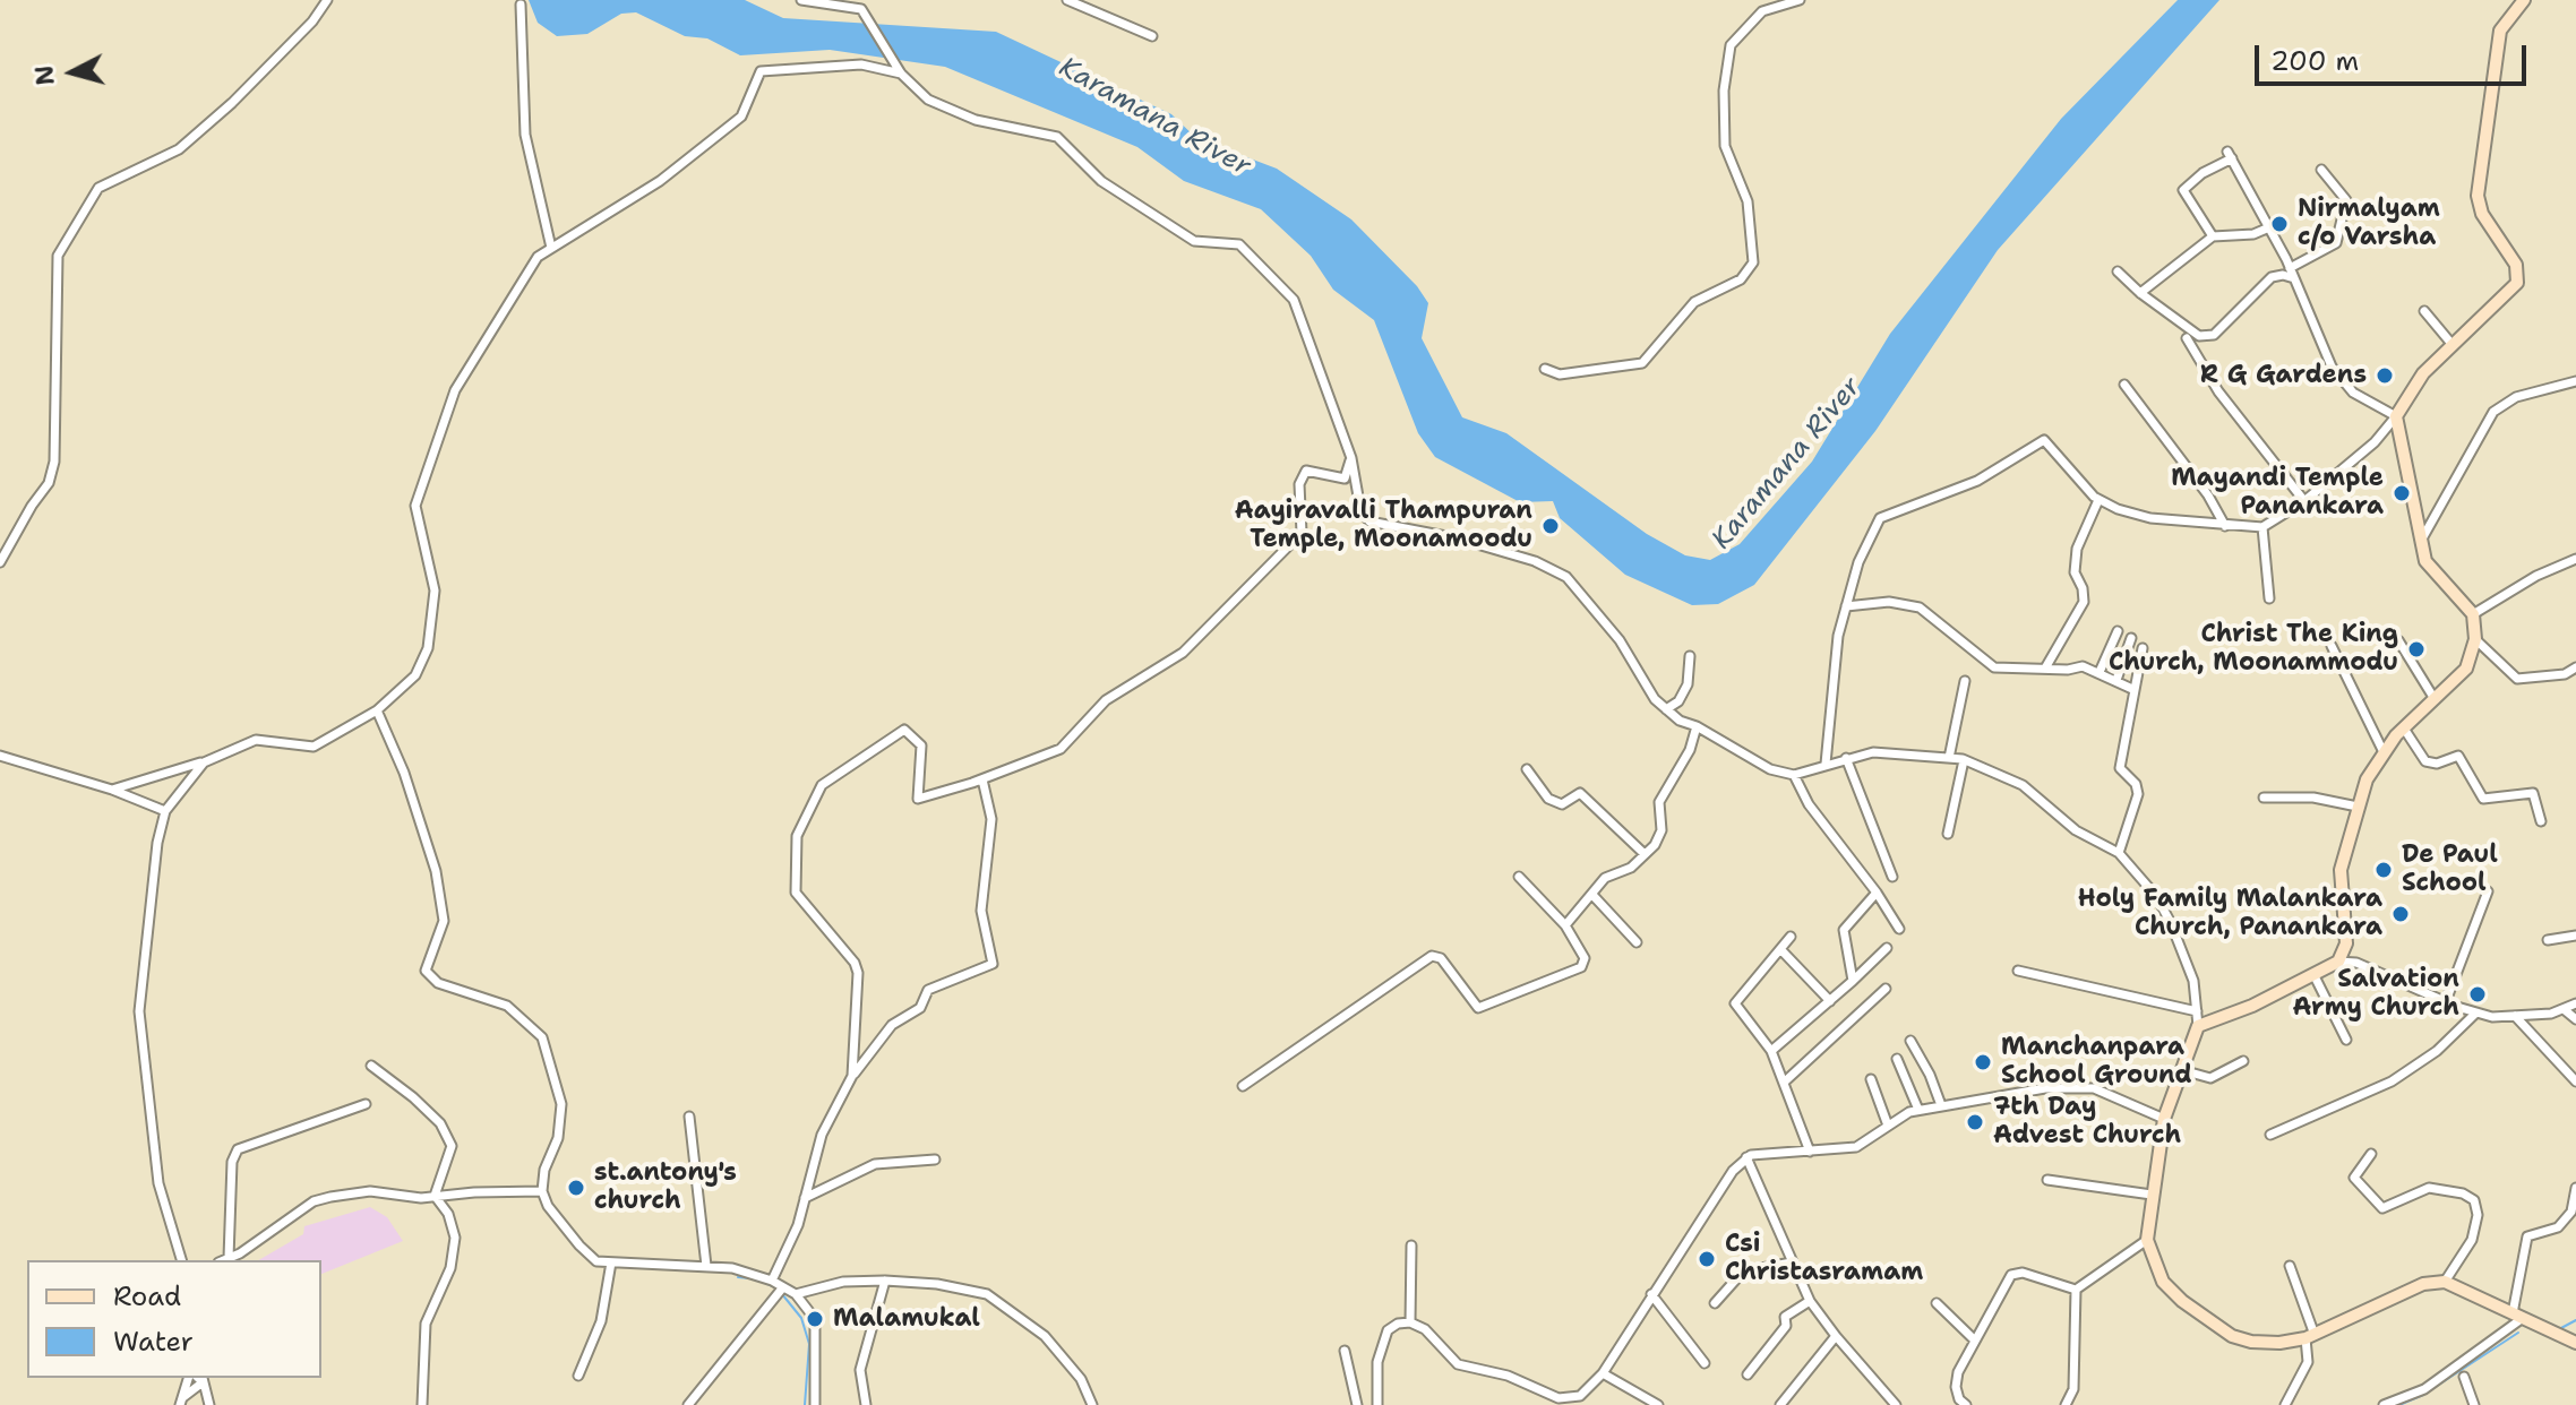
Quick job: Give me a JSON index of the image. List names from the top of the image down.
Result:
{
  "water": ["Karamana River"],
  "places": [
    "Nirmalyam c/o Varsha",
    "R G Gardens",
    "Mayandi Temple Panankara",
    "Aayiravalli Thampuran Temple, Moonamoodu",
    "Christ The King Church, Moonammodu",
    "De Paul School",
    "Holy Family Malankara Church, Panankara",
    "Salvation Army Church",
    "Manchanpara School Ground",
    "7th Day Advest Church",
    "st.antony's church",
    "Csi Christasramam",
    "Malamukal"
  ],
  "legend": ["Road", "Water"],
  "scale_bar": "200 m",
  "north": "left"
}
